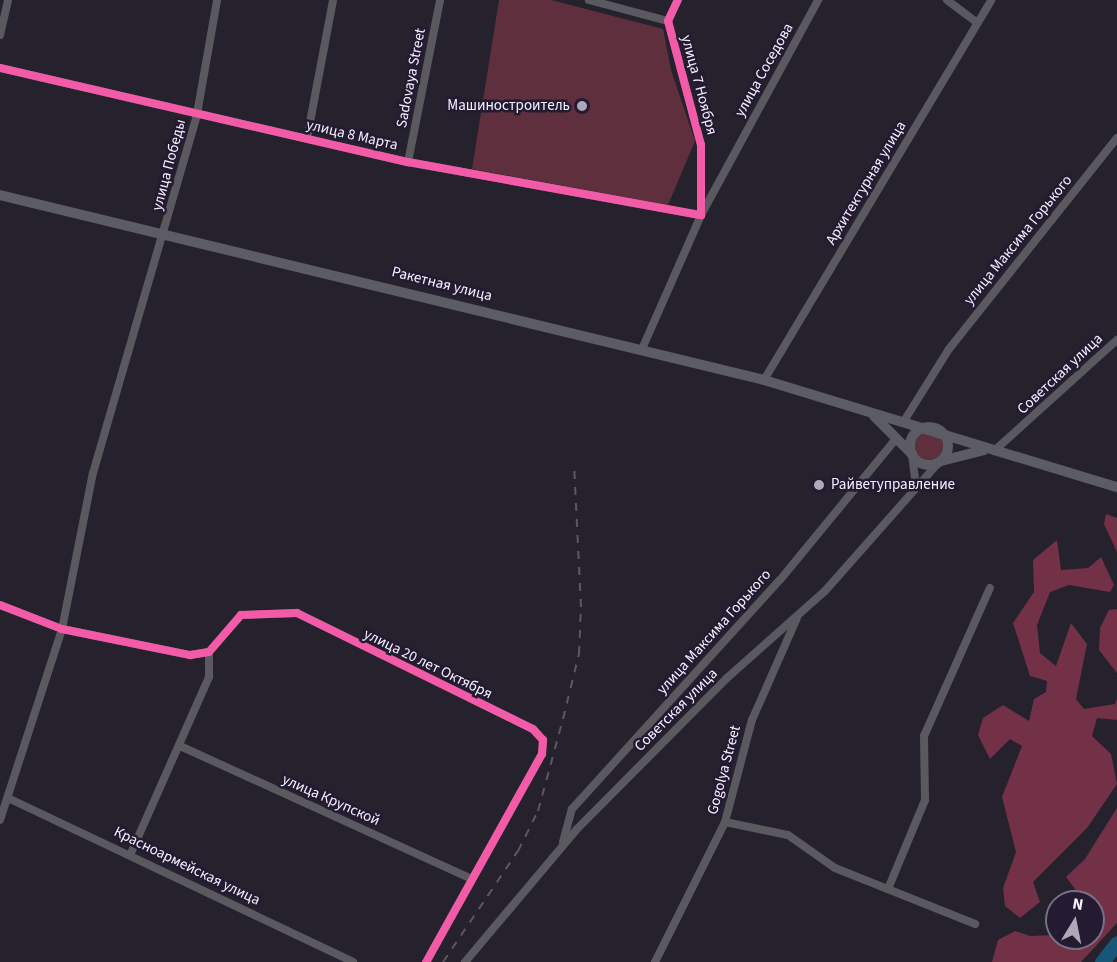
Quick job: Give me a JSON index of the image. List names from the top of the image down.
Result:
{
  "streets": {
    "main road": ["Ракетная улица"],
    "street": [
      "улица Соседова",
      "Sadovaya Street",
      "улица 7 Ноября",
      "улица 8 Марта",
      "улица Победы",
      "Архитектурная улица",
      "улица Максима Горького",
      "Советская улица",
      "улица 20 лет Октября",
      "Gogolya Street",
      "улица Крупской",
      "Красноармейская улица"
    ]
  },
  "crossings": [
    ["улица Соседова", "улица 7 Ноября"],
    ["улица Соседова", "улица 8 Марта"],
    ["улица Соседова", "Ракетная улица"],
    ["Sadovaya Street", "улица 8 Марта"],
    ["улица 7 Ноября", "улица 8 Марта"],
    ["улица 8 Марта", "улица Победы"],
    ["улица Победы", "Ракетная улица"],
    ["улица Победы", "Красноармейская улица"],
    ["Архитектурная улица", "Ракетная улица"],
    ["улица Максима Горького", "Ракетная улица"],
    ["улица Максима Горького", "Советская улица"],
    ["Ракетная улица", "Советская улица"],
    ["Советская улица", "Gogolya Street"],
    ["улица 20 лет Октября", "улица Крупской"]
  ],
  "places": ["Машиностроитель", "Райветуправление"],
  "north": "top"
}
